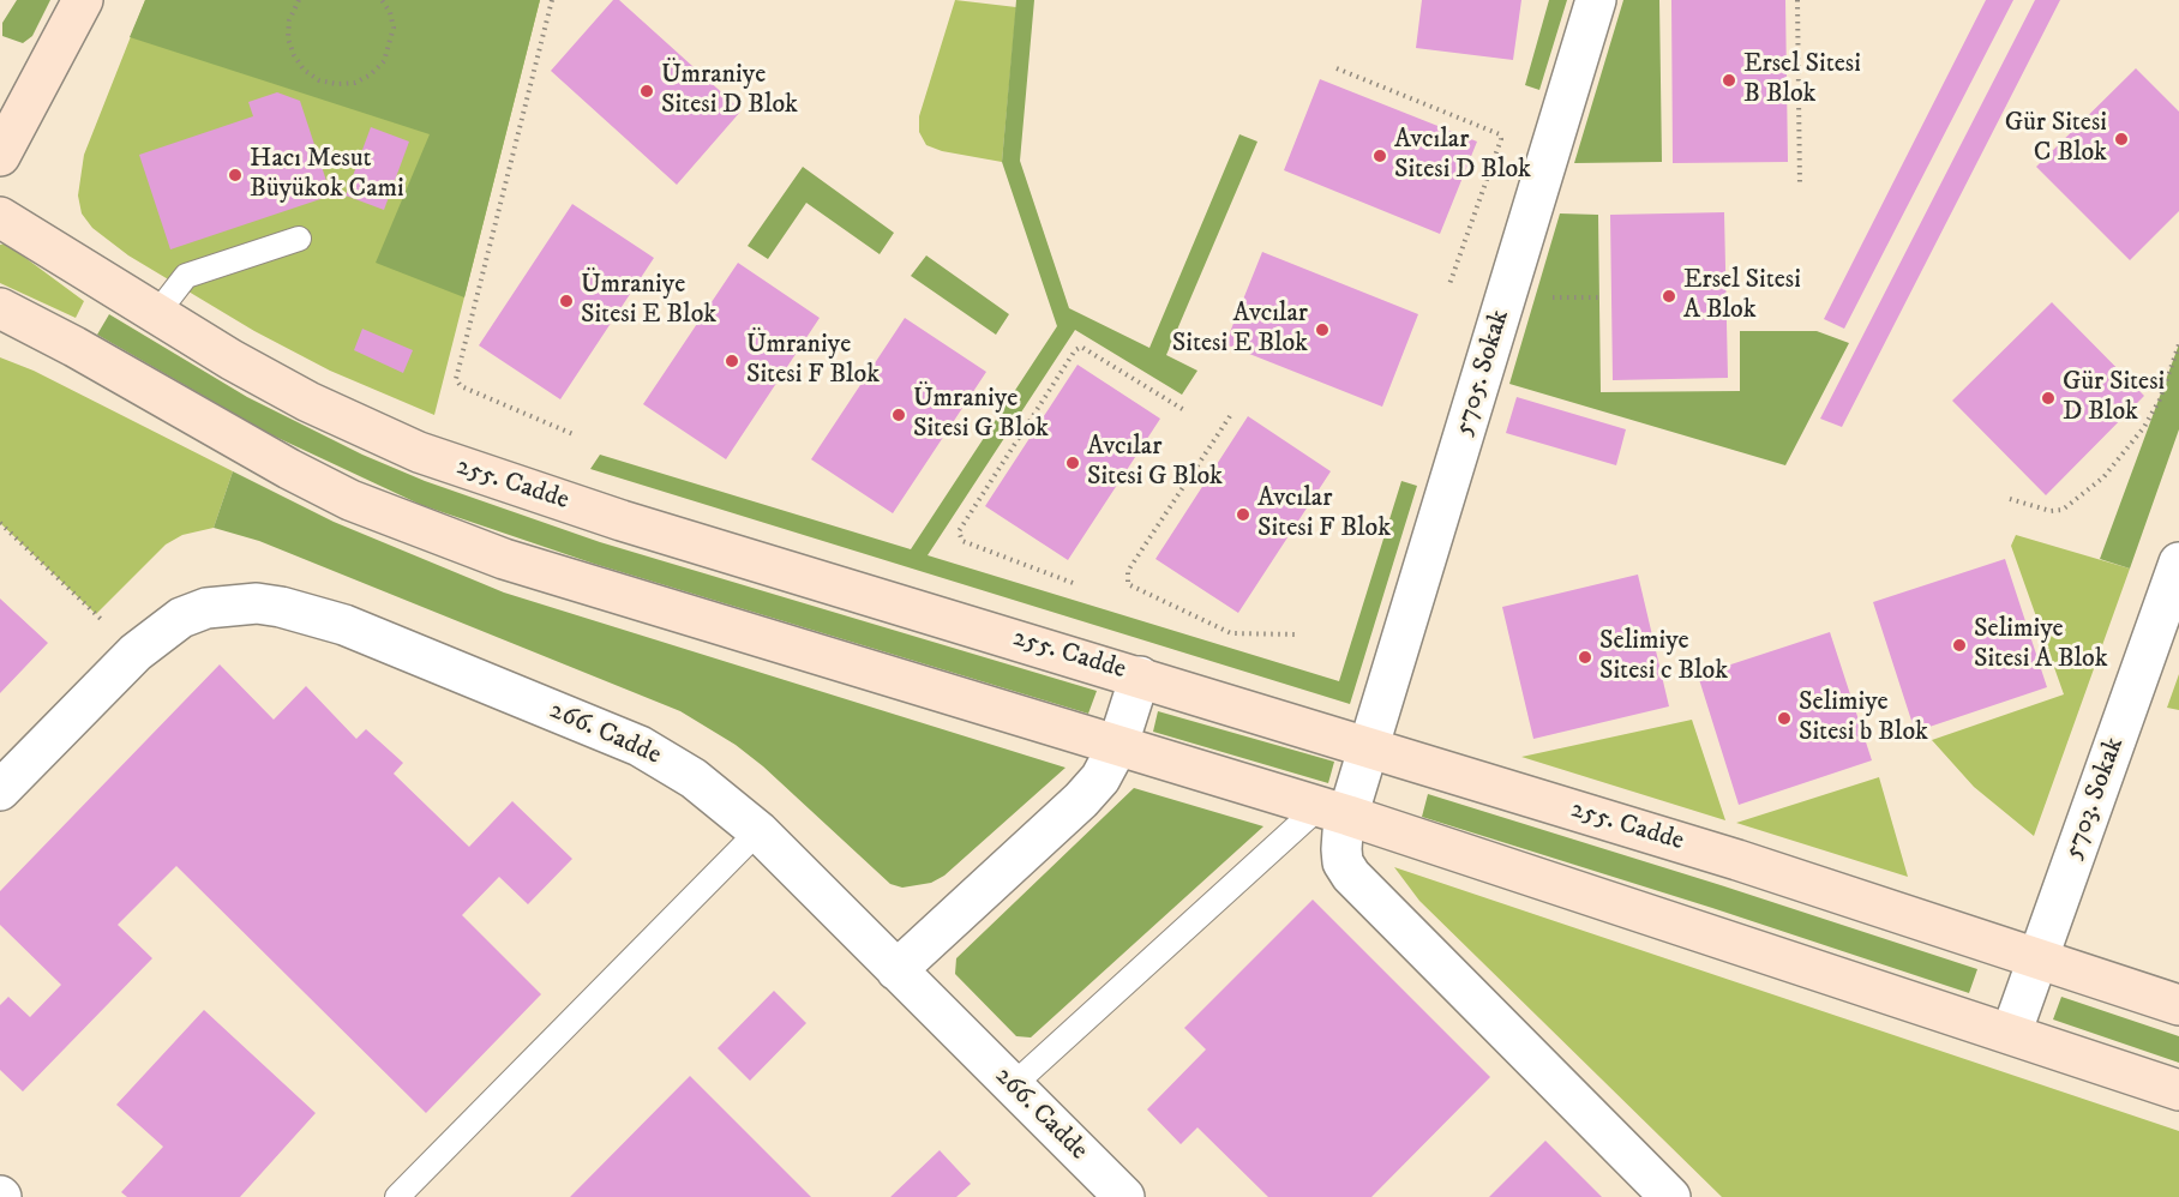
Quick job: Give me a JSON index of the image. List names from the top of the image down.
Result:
{
  "streets": {
    "main road": ["255. Cadde"],
    "street": ["5705. Sokak", "266. Cadde", "5703. Sokak"]
  },
  "crossings": [
    ["5705. Sokak", "255. Cadde"],
    ["255. Cadde", "5703. Sokak"]
  ],
  "places": [
    "Ersel Sitesi B Blok",
    "Ümraniye Sitesi D Blok",
    "Gür Sitesi C Blok",
    "Avcılar Sitesi D Blok",
    "Hacı Mesut Büyükok Cami",
    "Ersel Sitesi A Blok",
    "Ümraniye Sitesi E Blok",
    "Avcılar Sitesi E Blok",
    "Ümraniye Sitesi F Blok",
    "Gür Sitesi D Blok",
    "Ümraniye Sitesi G Blok",
    "Avcılar Sitesi G Blok",
    "Avcılar Sitesi F Blok",
    "Selimiye Sitesi A Blok",
    "Selimiye Sitesi c Blok",
    "Selimiye Sitesi b Blok"
  ]
}
